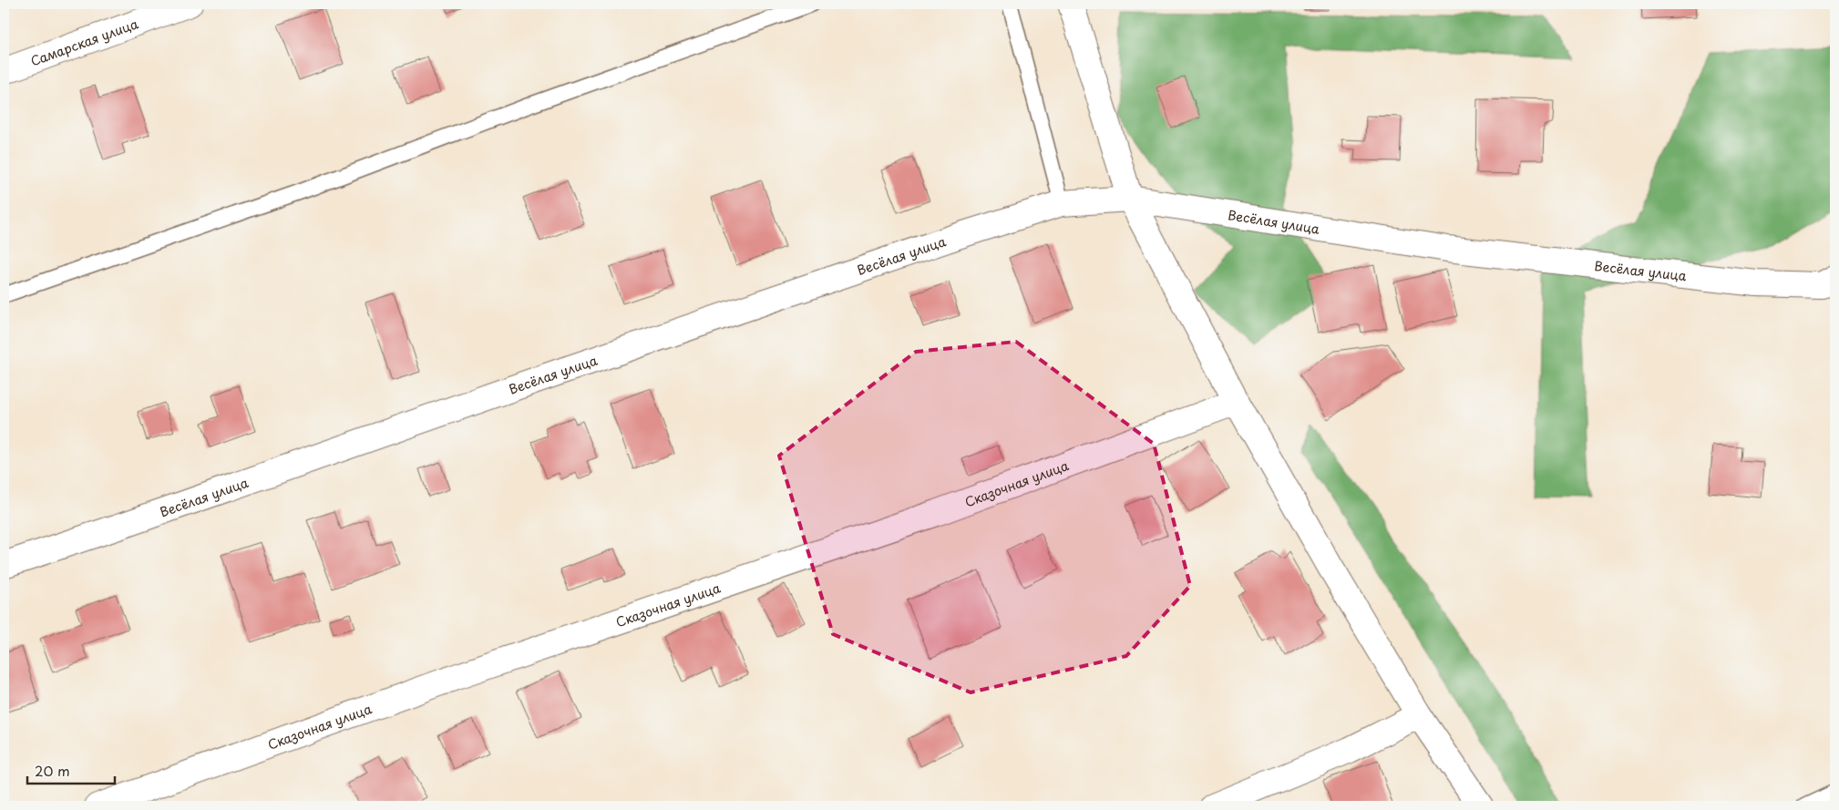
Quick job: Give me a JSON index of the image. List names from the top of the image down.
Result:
{
  "streets": {
    "street": ["Самарская улица", "Весёлая улица", "Сказочная улица"]
  },
  "scale_bar": "20 m"
}
